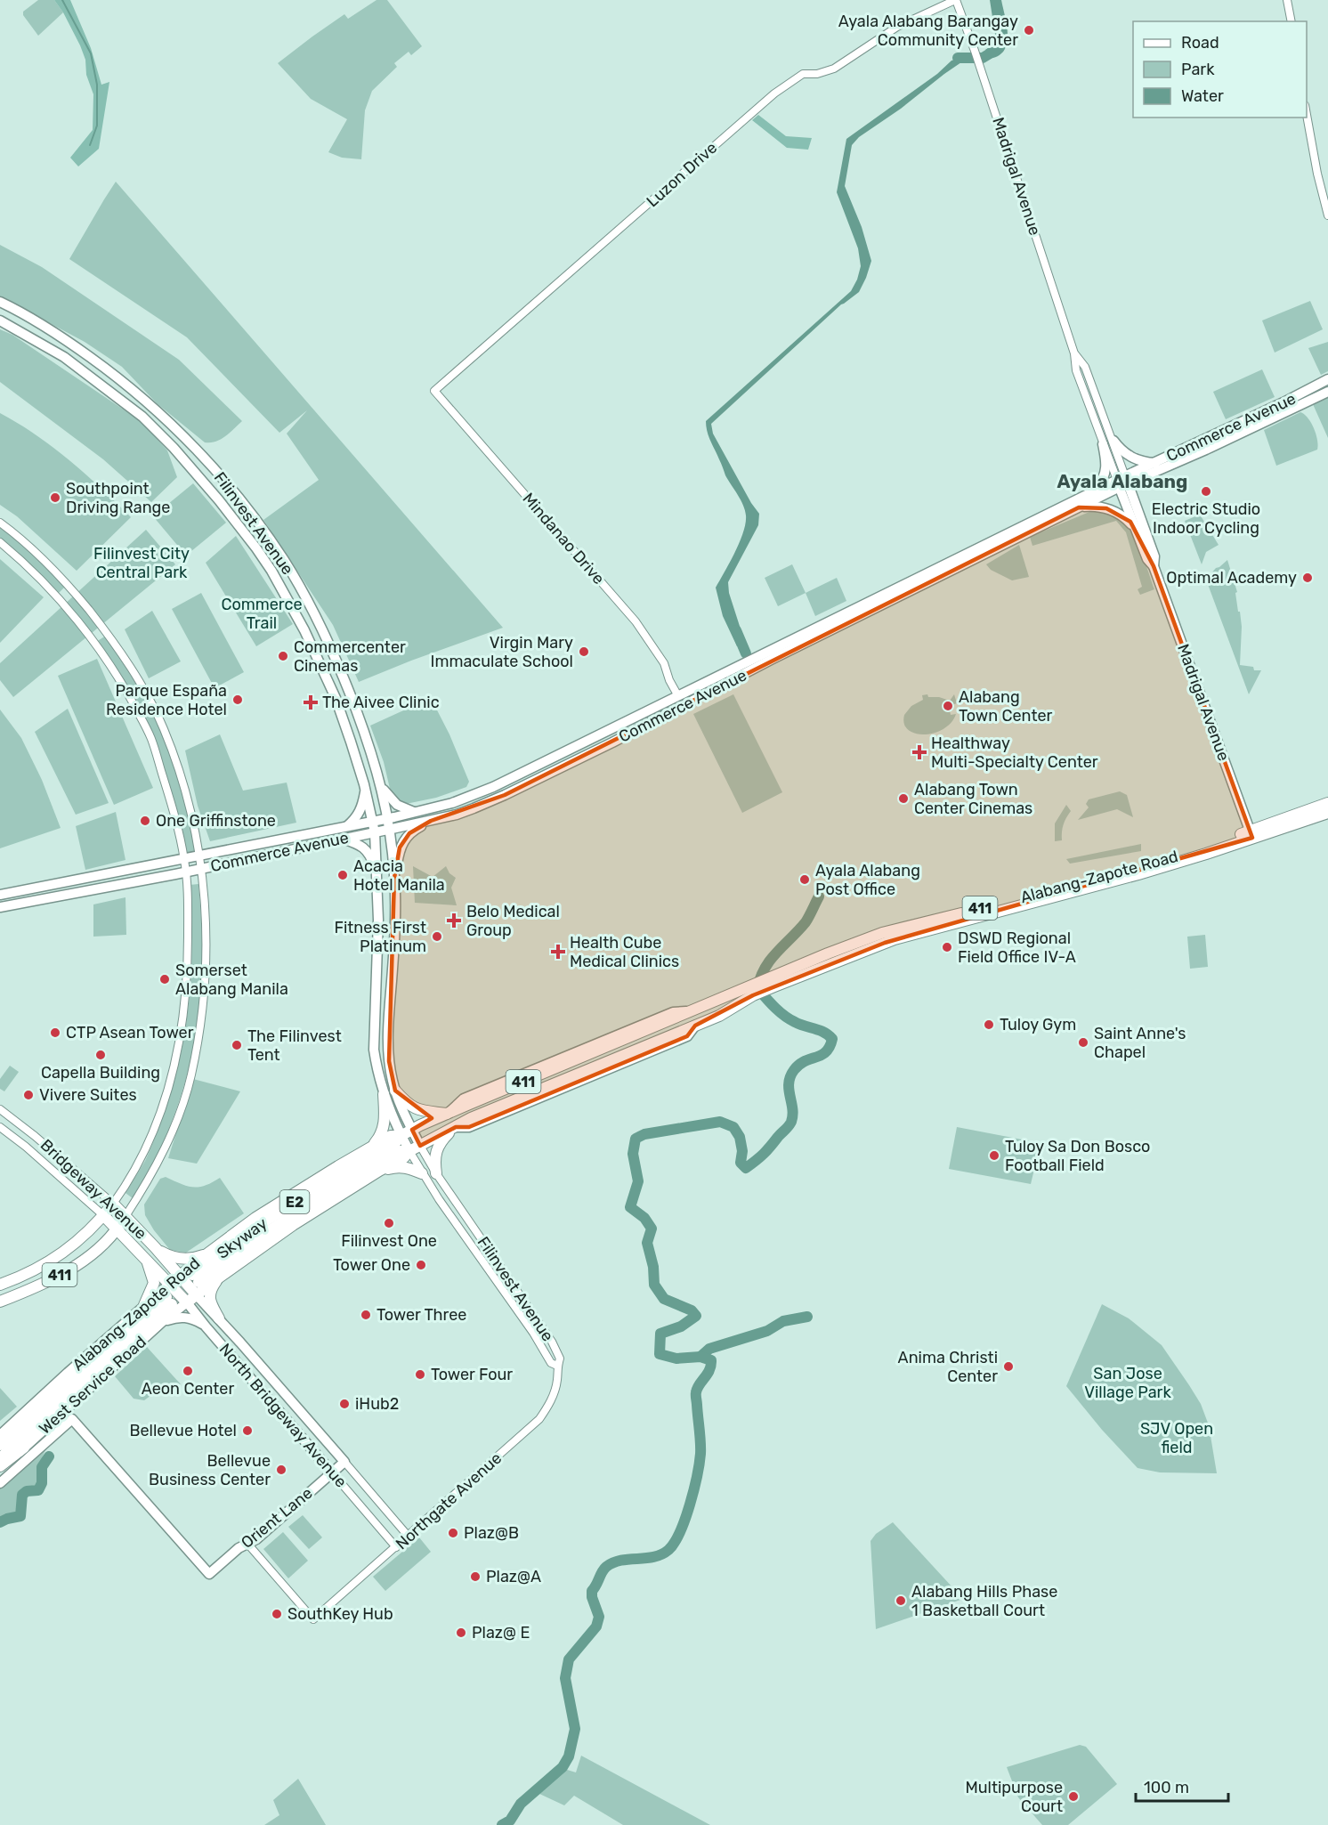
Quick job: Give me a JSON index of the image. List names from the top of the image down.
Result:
{
  "streets": {
    "highway": [
      "Alabang-Zapote Road",
      "411",
      "Bridgeway Avenue",
      "E2",
      "Skyway",
      "North Bridgeway Avenue"
    ],
    "main road": [
      "Madrigal Avenue",
      "Commerce Avenue",
      "Filinvest Avenue",
      "West Service Road",
      "Orient Lane"
    ],
    "street": ["Luzon Drive", "Mindanao Drive", "Northgate Avenue"]
  },
  "crossings": [
    ["Luzon Drive", "Madrigal Avenue"],
    ["Luzon Drive", "Mindanao Drive"],
    ["Madrigal Avenue", "Commerce Avenue"],
    ["Madrigal Avenue", "Alabang-Zapote Road"],
    ["Commerce Avenue", "Filinvest Avenue"],
    ["Commerce Avenue", "Mindanao Drive"],
    ["Filinvest Avenue", "Alabang-Zapote Road"],
    ["Filinvest Avenue", "Skyway"],
    ["Filinvest Avenue", "Northgate Avenue"],
    ["Alabang-Zapote Road", "Bridgeway Avenue"],
    ["Alabang-Zapote Road", "Skyway"],
    ["Alabang-Zapote Road", "West Service Road"],
    ["Alabang-Zapote Road", "North Bridgeway Avenue"],
    ["411", "Bridgeway Avenue"],
    ["Bridgeway Avenue", "North Bridgeway Avenue"],
    ["West Service Road", "North Bridgeway Avenue"],
    ["North Bridgeway Avenue", "Northgate Avenue"],
    ["North Bridgeway Avenue", "Orient Lane"],
    ["Northgate Avenue", "Orient Lane"]
  ],
  "districts": ["Ayala Alabang"],
  "parks": [
    "Filinvest City Central Park",
    "Commerce Trail",
    "San Jose Village Park",
    "SJV Open field"
  ],
  "places": {
    "other": [
      "Ayala Alabang Barangay Community Center",
      "Electric Studio Indoor Cycling",
      "Southpoint Driving Range",
      "Optimal Academy",
      "Virgin Mary Immaculate School",
      "Commercenter Cinemas",
      "Parque España Residence Hotel",
      "Alabang Town Center",
      "Alabang Town Center Cinemas",
      "One Griffinstone",
      "Acacia Hotel Manila",
      "Ayala Alabang Post Office",
      "Fitness First Platinum",
      "DSWD Regional Field Office IV-A",
      "Somerset Alabang Manila",
      "Tuloy Gym",
      "CTP Asean Tower",
      "Saint Anne's Chapel",
      "The Filinvest Tent",
      "Capella Building",
      "Vivere Suites",
      "Tuloy Sa Don Bosco Football Field",
      "Filinvest One",
      "Tower One",
      "Tower Three",
      "Anima Christi Center",
      "Aeon Center",
      "Tower Four",
      "iHub2",
      "Bellevue Hotel",
      "Bellevue Business Center",
      "Plaz@B",
      "Plaz@A",
      "Alabang Hills Phase 1 Basketball Court",
      "SouthKey Hub",
      "Plaz@ E",
      "Multipurpose Court"
    ],
    "health": [
      "The Aivee Clinic",
      "Healthway Multi-Specialty Center",
      "Belo Medical Group",
      "Health Cube Medical Clinics"
    ]
  },
  "legend": ["Road", "Park", "Water"],
  "scale_bar": "100 m"
}
